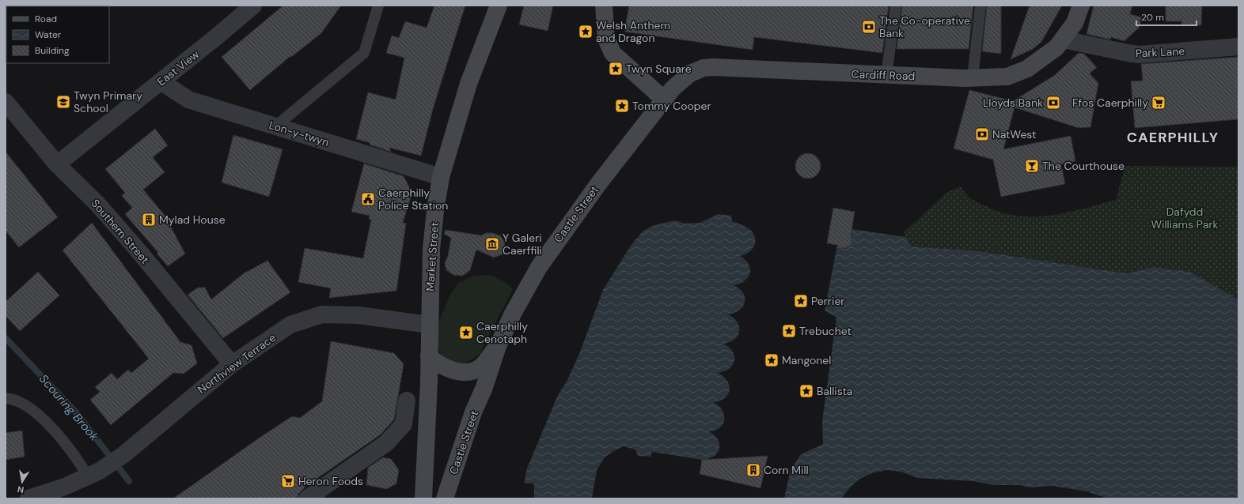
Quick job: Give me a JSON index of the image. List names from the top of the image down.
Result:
{
  "streets": {
    "main road": ["Cardiff Road", "Castle Street", "Market Street"],
    "street": [
      "Park Lane",
      "East View",
      "Lon-y-twyn",
      "Southern Street",
      "Northview Terrace"
    ]
  },
  "crossings": [
    ["Park Lane", "Cardiff Road"],
    ["East View", "Lon-y-twyn"],
    ["East View", "Southern Street"],
    ["Cardiff Road", "Castle Street"],
    ["Lon-y-twyn", "Market Street"],
    ["Southern Street", "Northview Terrace"],
    ["Market Street", "Northview Terrace"]
  ],
  "districts": ["CAERPHILLY"],
  "water": ["Scouring Brook"],
  "parks": ["Dafydd Williams Park"],
  "places": {
    "bank": ["The Co-operative Bank", "Lloyds Bank", "NatWest"],
    "place": [
      "Welsh Anthem and Dragon",
      "Twyn Square",
      "Tommy Cooper",
      "Perrier",
      "Trebuchet",
      "Caerphilly Cenotaph",
      "Mangonel",
      "Ballista"
    ],
    "school or university": ["Twyn Primary School"],
    "supermarket": ["Ffos Caerphilly", "Heron Foods"],
    "bar": ["The Courthouse"],
    "public building": ["Caerphilly Police Station"],
    "building": ["Mylad House", "Corn Mill"],
    "museum": ["Y Galeri Caerffili"]
  },
  "legend": ["Road", "Water", "Building"],
  "scale_bar": "20 m",
  "north": "bottom"
}
